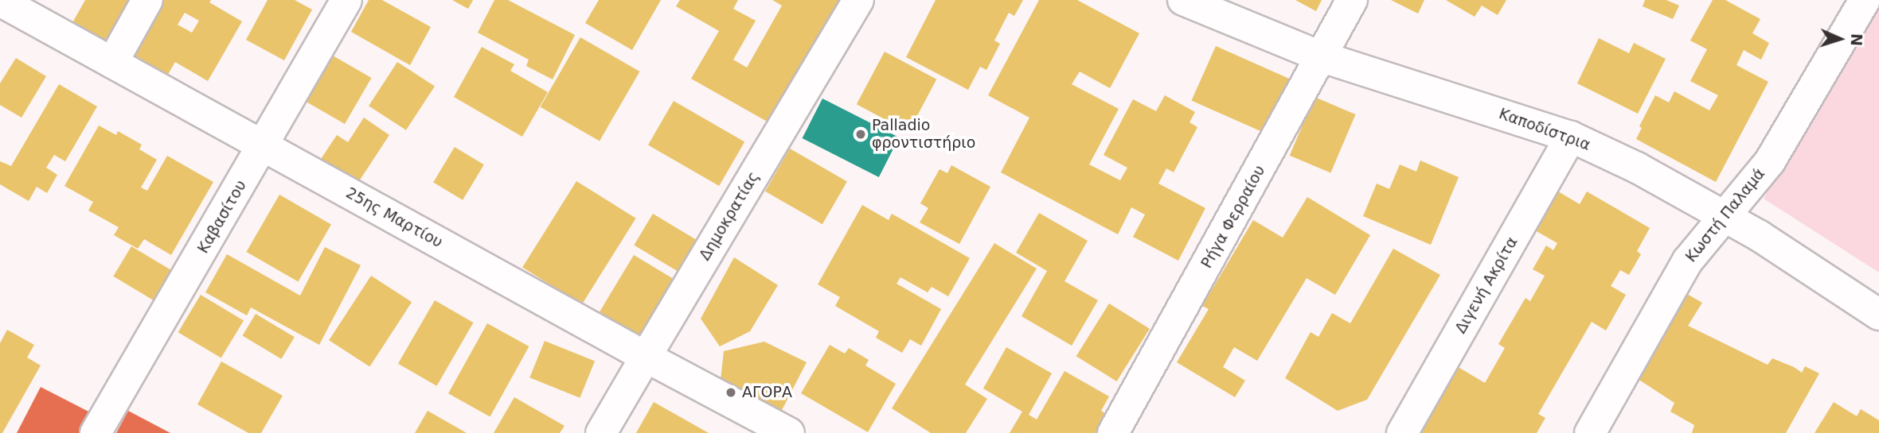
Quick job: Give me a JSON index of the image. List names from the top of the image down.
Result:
{
  "streets": {
    "street": [
      "Καποδίστρια",
      "Κωστή Παλαμά",
      "Δημοκρατίας",
      "Καβασίτου",
      "Ρήγα Φερραίου",
      "25ης Μαρτίου",
      "Διγενή Ακρίτα"
    ]
  },
  "crossings": [
    ["Καποδίστρια", "Κωστή Παλαμά"],
    ["Καποδίστρια", "Ρήγα Φερραίου"],
    ["Καποδίστρια", "Διγενή Ακρίτα"],
    ["Δημοκρατίας", "25ης Μαρτίου"],
    ["Καβασίτου", "25ης Μαρτίου"]
  ],
  "places": ["Palladio φροντιστήριο", "ΑΓΟΡΑ"],
  "north": "right"
}
